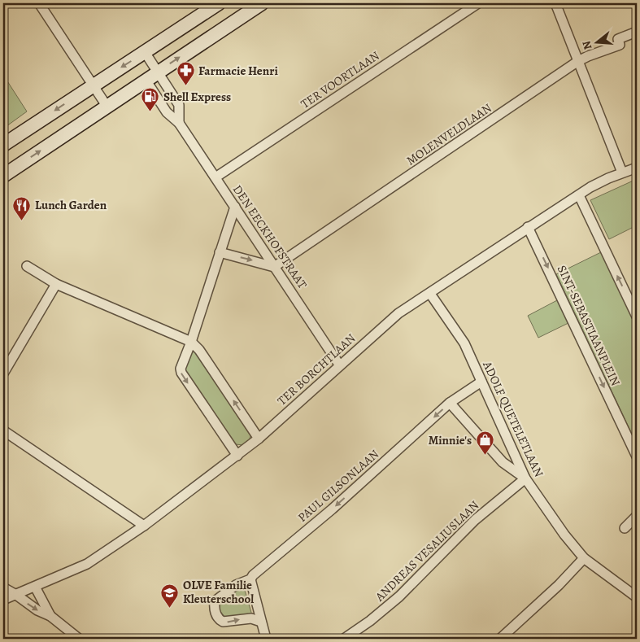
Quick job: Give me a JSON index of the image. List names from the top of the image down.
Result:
{
  "streets": {
    "street": [
      "TER VOORTLAAN",
      "MOLENVELDLAAN",
      "DEN EECKHOFSTRAAT",
      "SINT-SEBASTIAANPLEIN",
      "TER BORCHTLAAN",
      "ADOLF QUETELETLAAN",
      "PAUL GILSONLAAN",
      "ANDREAS VESALIUSLAAN"
    ]
  },
  "crossings": [
    ["TER VOORTLAAN", "DEN EECKHOFSTRAAT"],
    ["MOLENVELDLAAN", "DEN EECKHOFSTRAAT"],
    ["DEN EECKHOFSTRAAT", "TER BORCHTLAAN"],
    ["SINT-SEBASTIAANPLEIN", "TER BORCHTLAAN"],
    ["TER BORCHTLAAN", "ADOLF QUETELETLAAN"],
    ["ADOLF QUETELETLAAN", "PAUL GILSONLAAN"],
    ["ADOLF QUETELETLAAN", "ANDREAS VESALIUSLAAN"]
  ],
  "places": {
    "pharmacy": ["Farmacie Henri"],
    "fuel station": ["Shell Express"],
    "restaurant": ["Lunch Garden"],
    "shop": ["Minnie's"],
    "school or university": ["OLVE Familie Kleuterschool"]
  },
  "north": "left"
}
